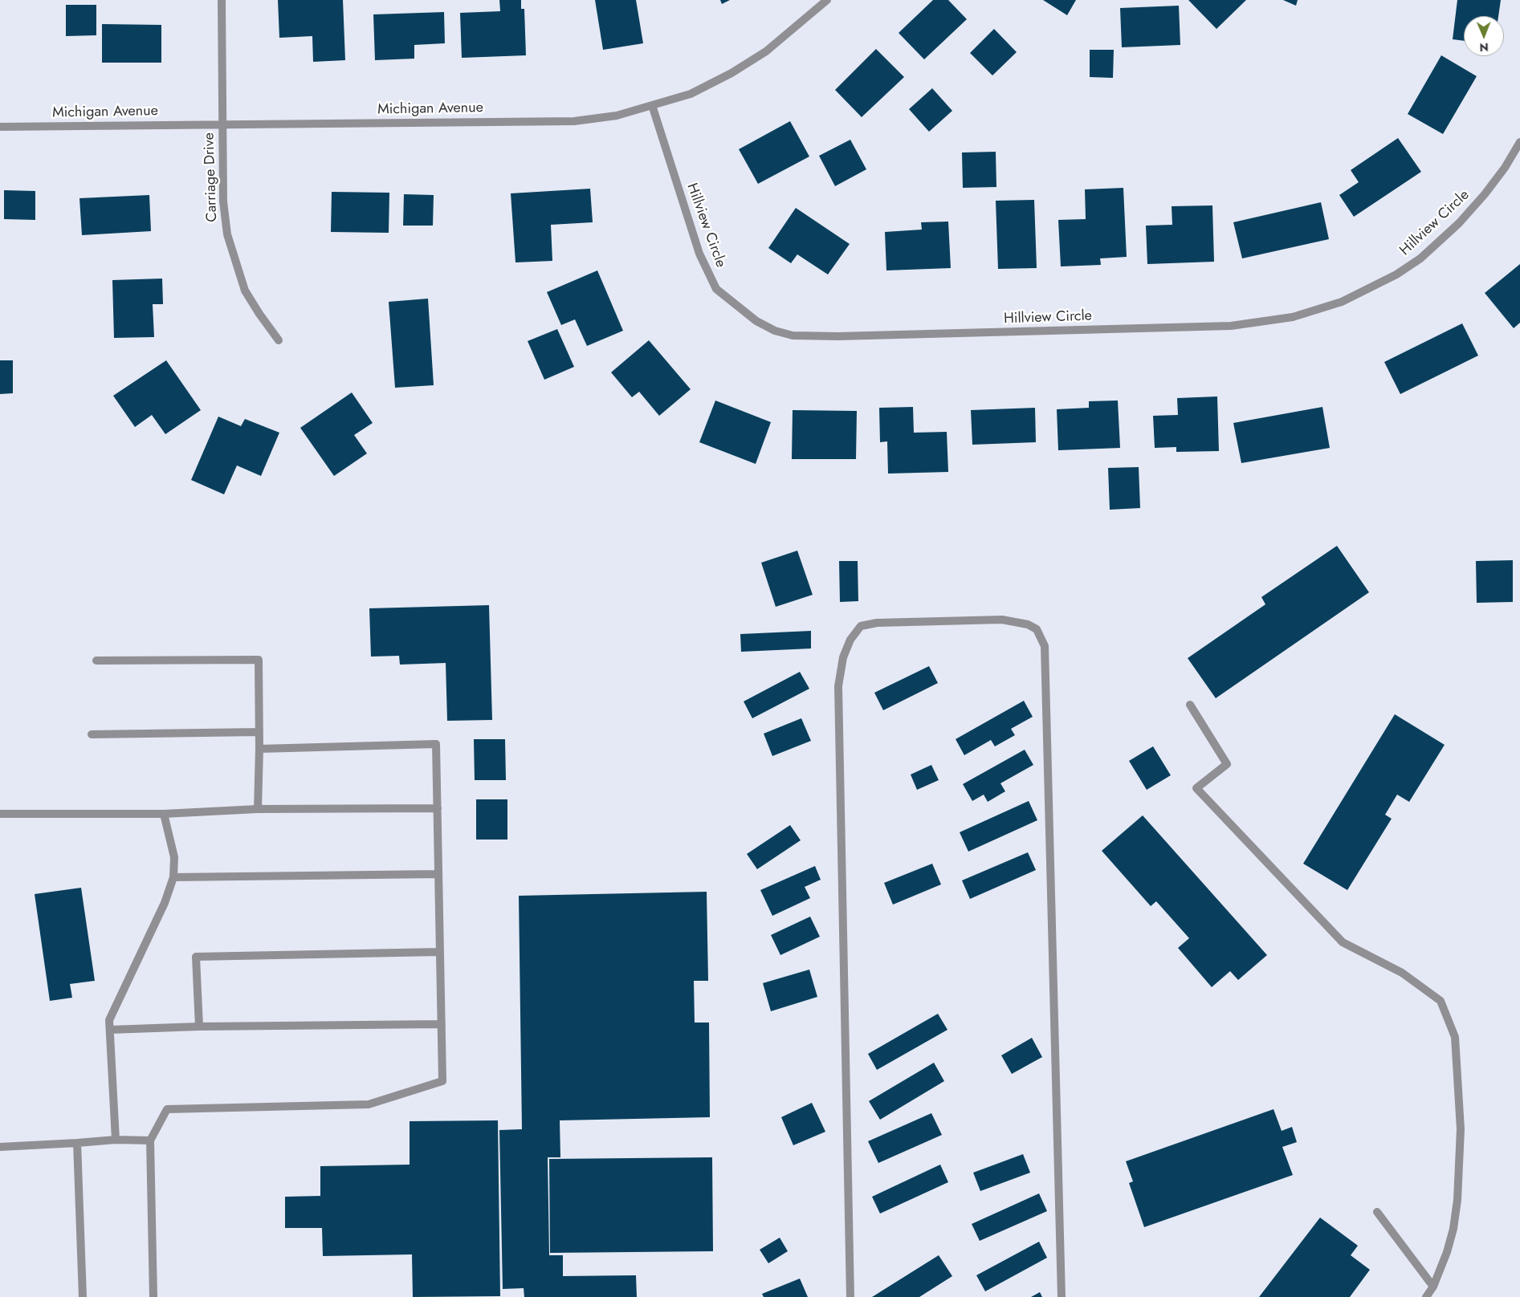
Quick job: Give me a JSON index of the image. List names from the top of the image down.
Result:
{
  "streets": {
    "street": ["Michigan Avenue", "Carriage Drive", "Hillview Circle"]
  },
  "crossings": [
    ["Michigan Avenue", "Carriage Drive"],
    ["Michigan Avenue", "Hillview Circle"]
  ],
  "north": "bottom"
}
